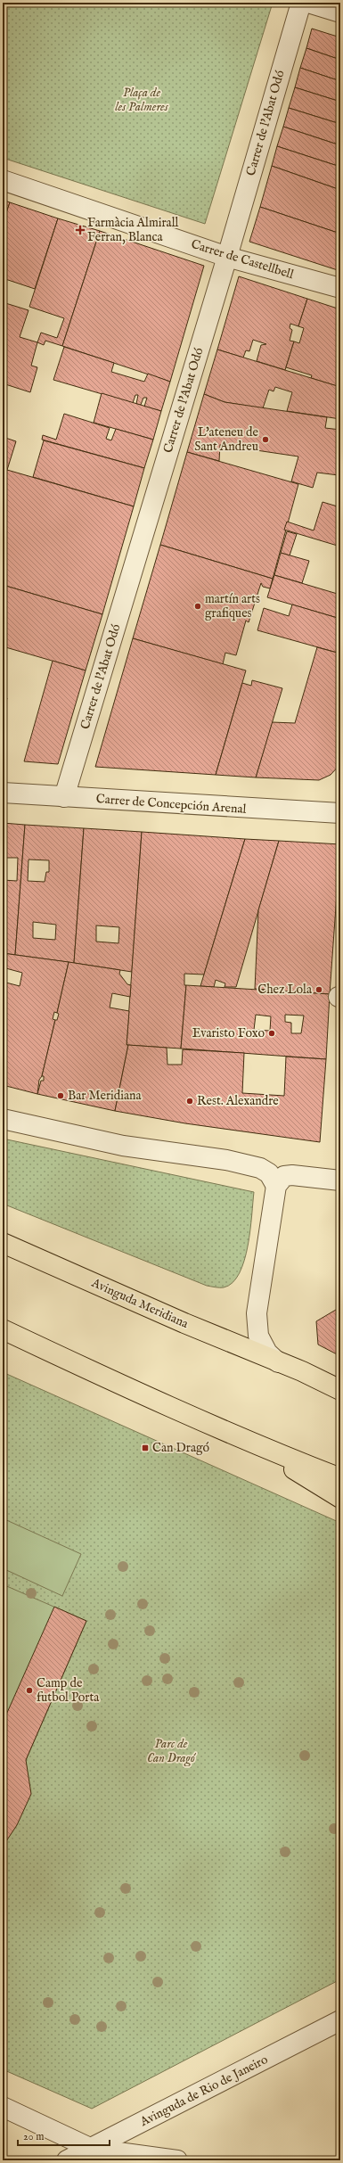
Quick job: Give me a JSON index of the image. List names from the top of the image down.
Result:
{
  "streets": {
    "main road": ["Avinguda Meridiana"],
    "street": [
      "Carrer de l'Abat Odó",
      "Carrer de Castellbell",
      "Carrer de Concepción Arenal",
      "Avinguda de Rio de Janeiro"
    ]
  },
  "crossings": [
    ["Carrer de l'Abat Odó", "Carrer de Castellbell"],
    ["Carrer de l'Abat Odó", "Carrer de Concepción Arenal"]
  ],
  "parks": ["Plaça de les Palmeres", "Parc de Can Dragó"],
  "places": {
    "health": ["Farmàcia Almirall Ferran, Blanca"],
    "other": [
      "L'ateneu de Sant Andreu",
      "martín arts grafiques",
      "Chez Lola",
      "Evaristo Foxo",
      "Bar Meridiana",
      "Rest. Alexandre",
      "Camp de futbol Porta"
    ],
    "transit": ["Can Dragó"]
  },
  "scale_bar": "20 m"
}
